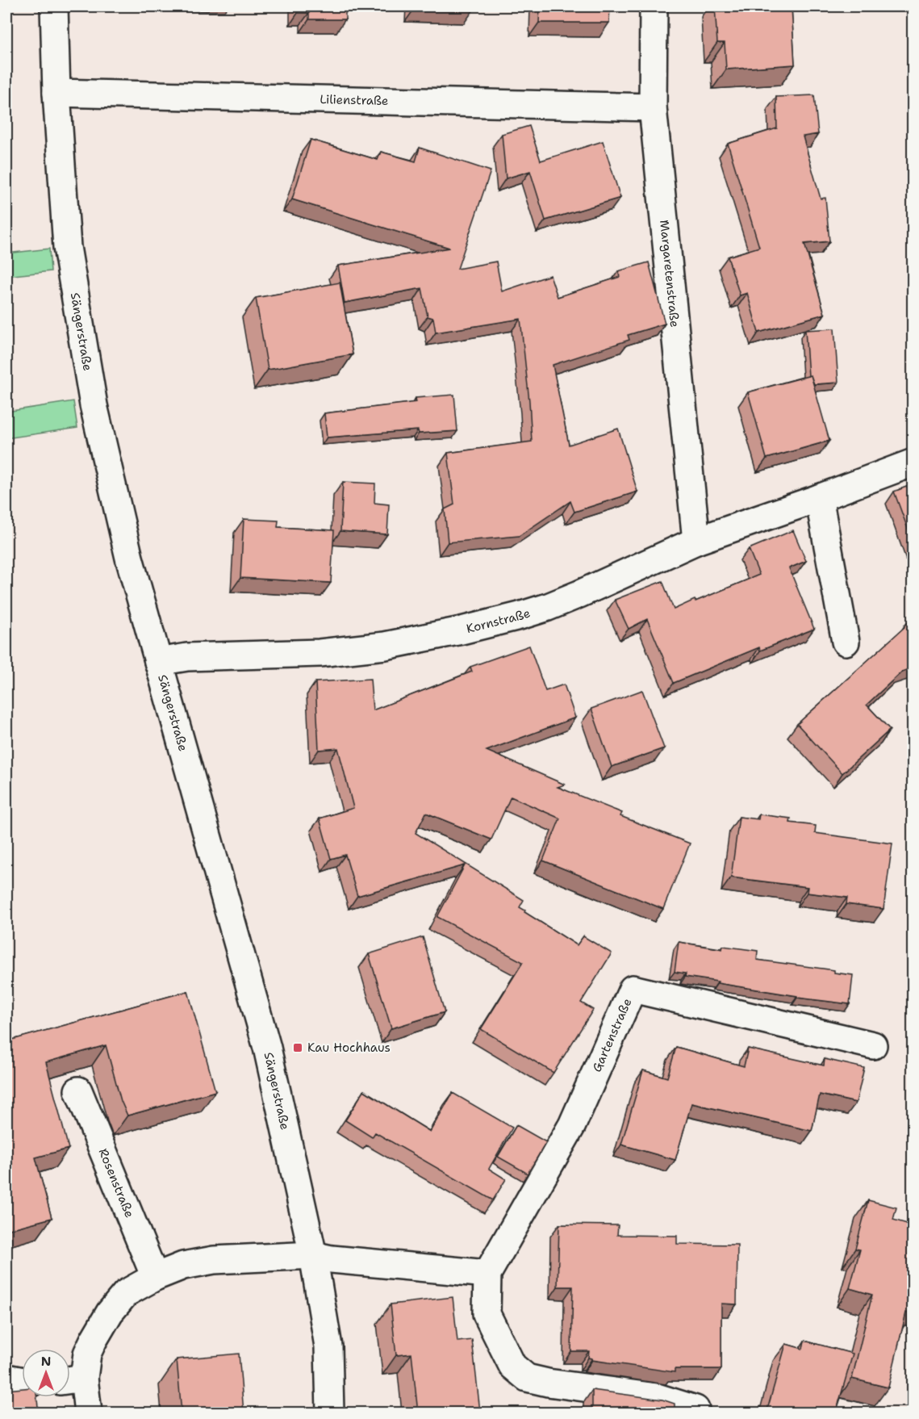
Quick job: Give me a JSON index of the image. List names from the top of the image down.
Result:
{
  "streets": {
    "street": [
      "Lilienstraße",
      "Margaretenstraße",
      "Sängerstraße",
      "Kornstraße",
      "Gartenstraße",
      "Rosenstraße"
    ]
  },
  "crossings": [
    ["Lilienstraße", "Margaretenstraße"],
    ["Lilienstraße", "Sängerstraße"],
    ["Margaretenstraße", "Kornstraße"],
    ["Sängerstraße", "Kornstraße"]
  ],
  "places": {
    "transit": ["Kau Hochhaus"]
  },
  "north": "top"
}
